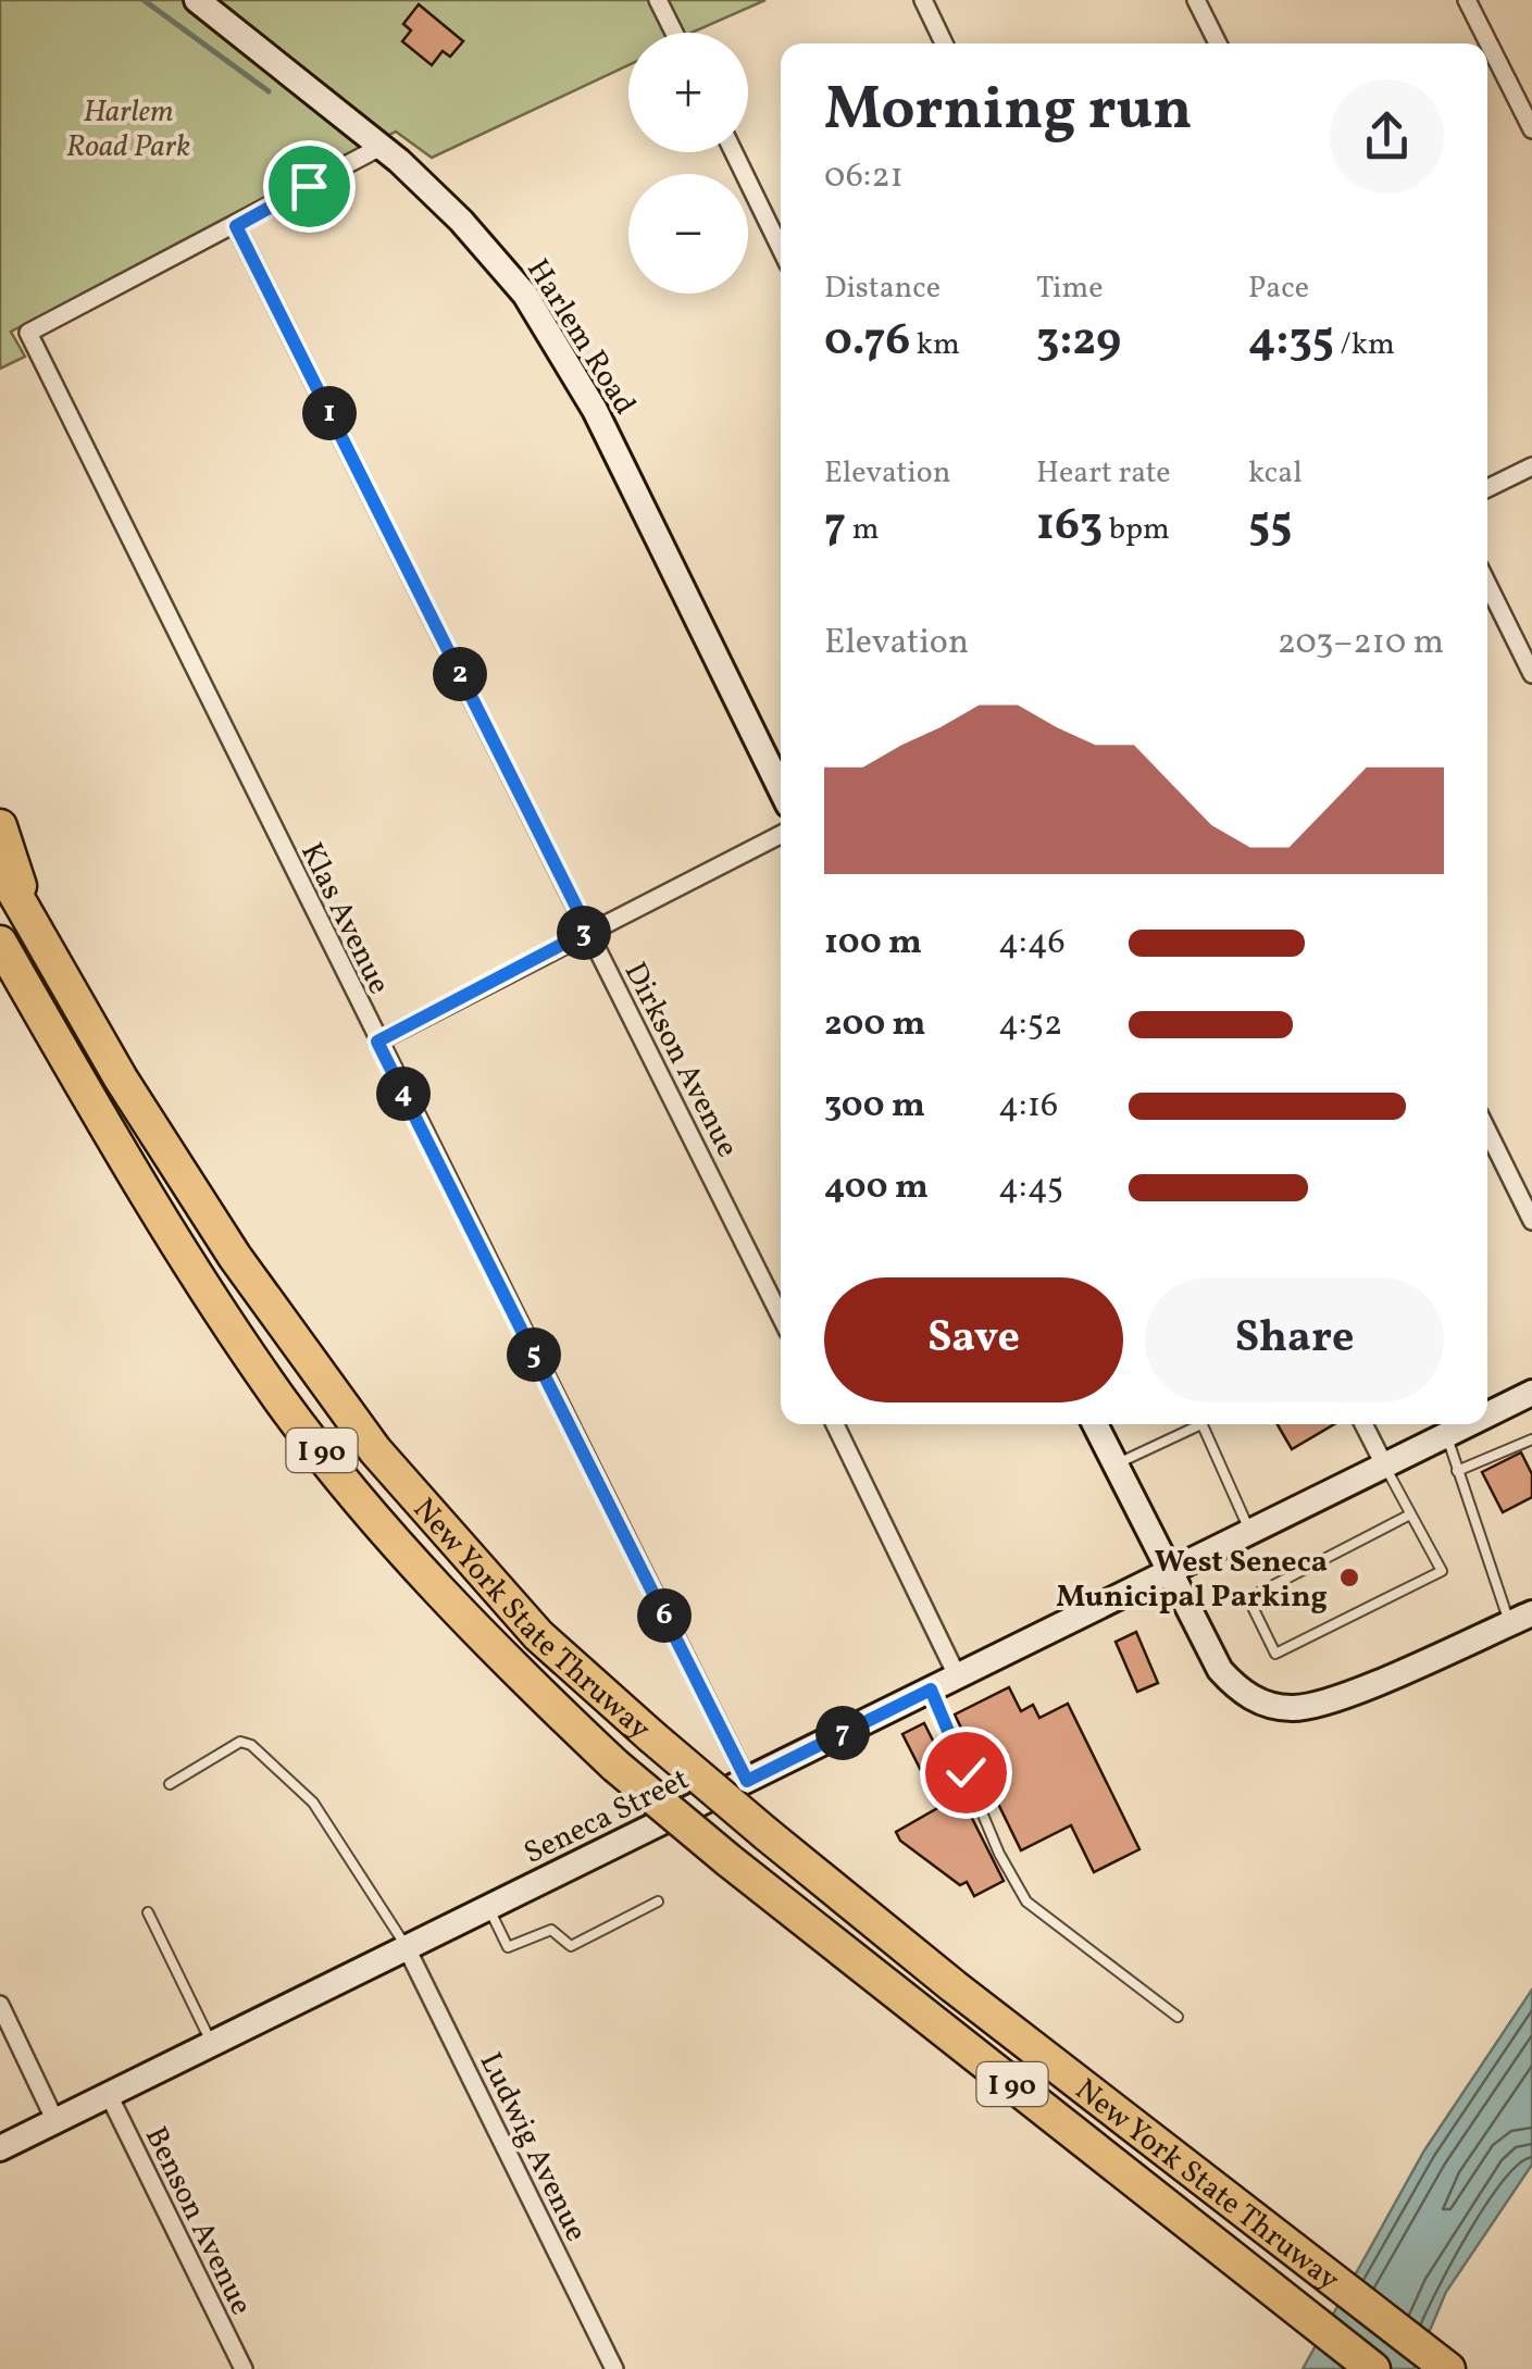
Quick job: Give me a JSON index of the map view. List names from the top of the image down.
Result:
{
  "streets": {
    "highway": ["I 90", "New York State Thruway"],
    "main road": ["Harlem Road", "Seneca Street"],
    "street": [
      "Klas Avenue",
      "Dirkson Avenue",
      "Ludwig Avenue",
      "Benson Avenue"
    ]
  },
  "crossings": [
    ["Klas Avenue", "Dirkson Avenue"],
    ["Klas Avenue", "Seneca Street"],
    ["Seneca Street", "Ludwig Avenue"],
    ["Seneca Street", "Benson Avenue"]
  ],
  "parks": ["Harlem Road Park"],
  "places": ["West Seneca Municipal Parking"],
  "page": {
    "map_buttons": ["+", "−"],
    "heading": ["Morning run", "06:21"],
    "stats": [
      ["Distance", "0.76 km"],
      ["Time", "3:29"],
      ["Pace", "4:35 /km"],
      ["Elevation", "7 m"],
      ["Heart rate", "163 bpm"],
      ["kcal", "55"]
    ],
    "pins": [
      "1",
      "2",
      "3",
      "4",
      "5",
      "6",
      "7"
    ],
    "chart": ["Elevation", "203–210 m"],
    "list": [
      {
        "name": "100 m",
        "note": "4:46"
      },
      {
        "name": "200 m",
        "note": "4:52"
      },
      {
        "name": "300 m",
        "note": "4:16"
      },
      {
        "name": "400 m",
        "note": "4:45"
      }
    ],
    "buttons": ["Save", "Share"]
  }
}
